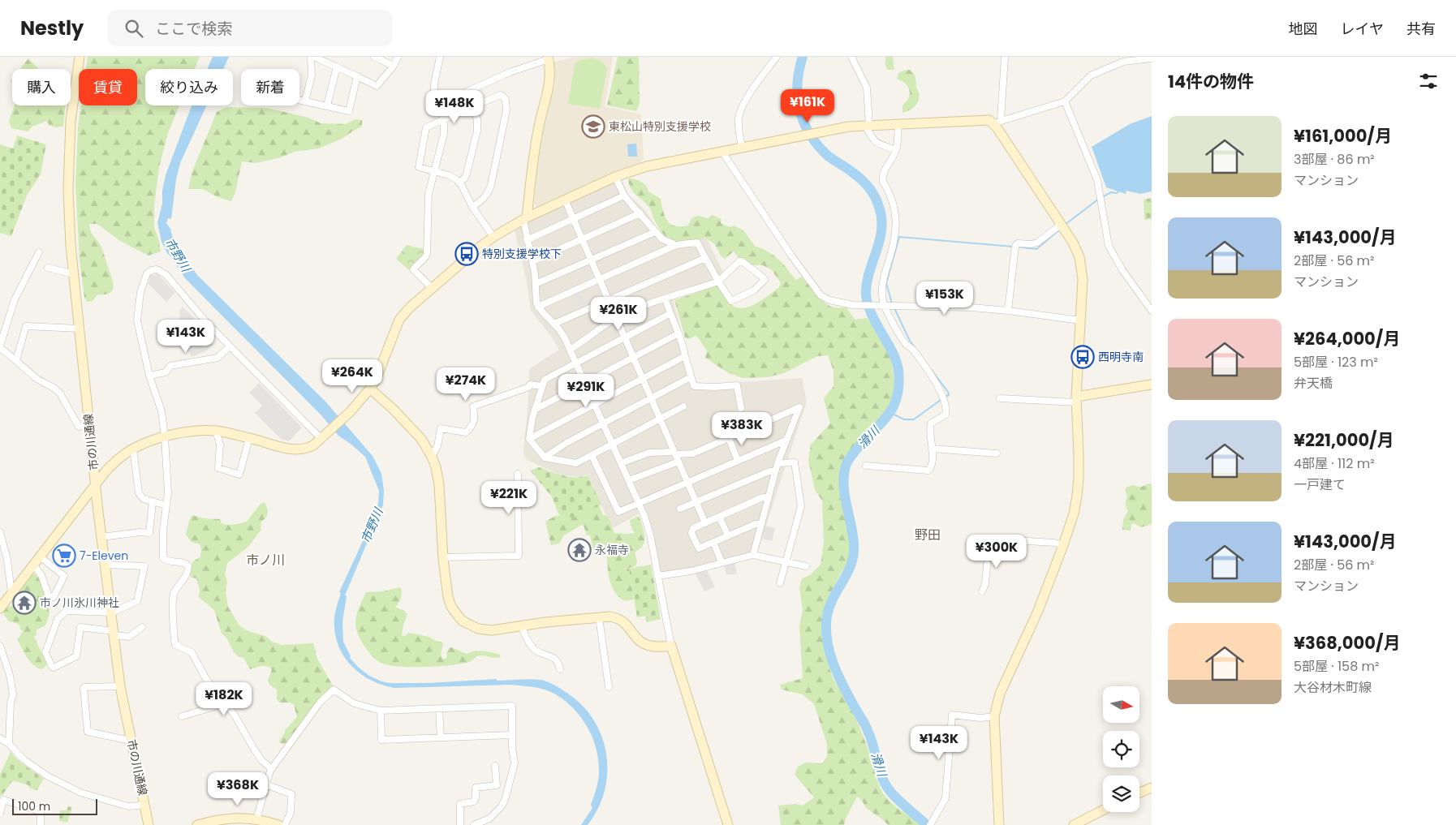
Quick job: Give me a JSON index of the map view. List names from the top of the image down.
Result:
{
  "streets": {
    "street": ["市の川通線"]
  },
  "districts": ["野田", "市ノ川"],
  "water": ["市野川", "滑川"],
  "places": {
    "school or university": ["東松山特別支援学校"],
    "bus stop": ["特別支援学校下", "西明寺南"],
    "temple": ["永福寺", "市ノ川氷川神社"],
    "supermarket": ["7-Eleven"]
  },
  "scale_bar": "100 m",
  "north": "right",
  "page": {
    "header": "Nestly",
    "search": "ここで検索",
    "nav": ["地図", "レイヤ", "共有"],
    "heading": "14件の物件",
    "chip": [
      "購入",
      "賃貸",
      "絞り込み",
      "新着"
    ],
    "price": [
      "¥161K",
      "¥148K",
      "¥153K",
      "¥261K",
      "¥143K",
      "¥264K",
      "¥274K",
      "¥291K",
      "¥383K",
      "¥221K",
      "¥300K",
      "¥182K",
      "¥143K",
      "¥368K"
    ],
    "list": [
      {
        "name": "¥161,000/月",
        "note": "3部屋 · 86 m² · マンション"
      },
      {
        "name": "¥143,000/月",
        "note": "2部屋 · 56 m² · マンション"
      },
      {
        "name": "¥264,000/月",
        "note": "5部屋 · 123 m² · 弁天橋"
      },
      {
        "name": "¥221,000/月",
        "note": "4部屋 · 112 m² · 一戸建て"
      },
      {
        "name": "¥143,000/月",
        "note": "2部屋 · 56 m² · マンション"
      },
      {
        "name": "¥368,000/月",
        "note": "5部屋 · 158 m² · 大谷材木町線"
      }
    ],
    "scale": "100 m"
  }
}
